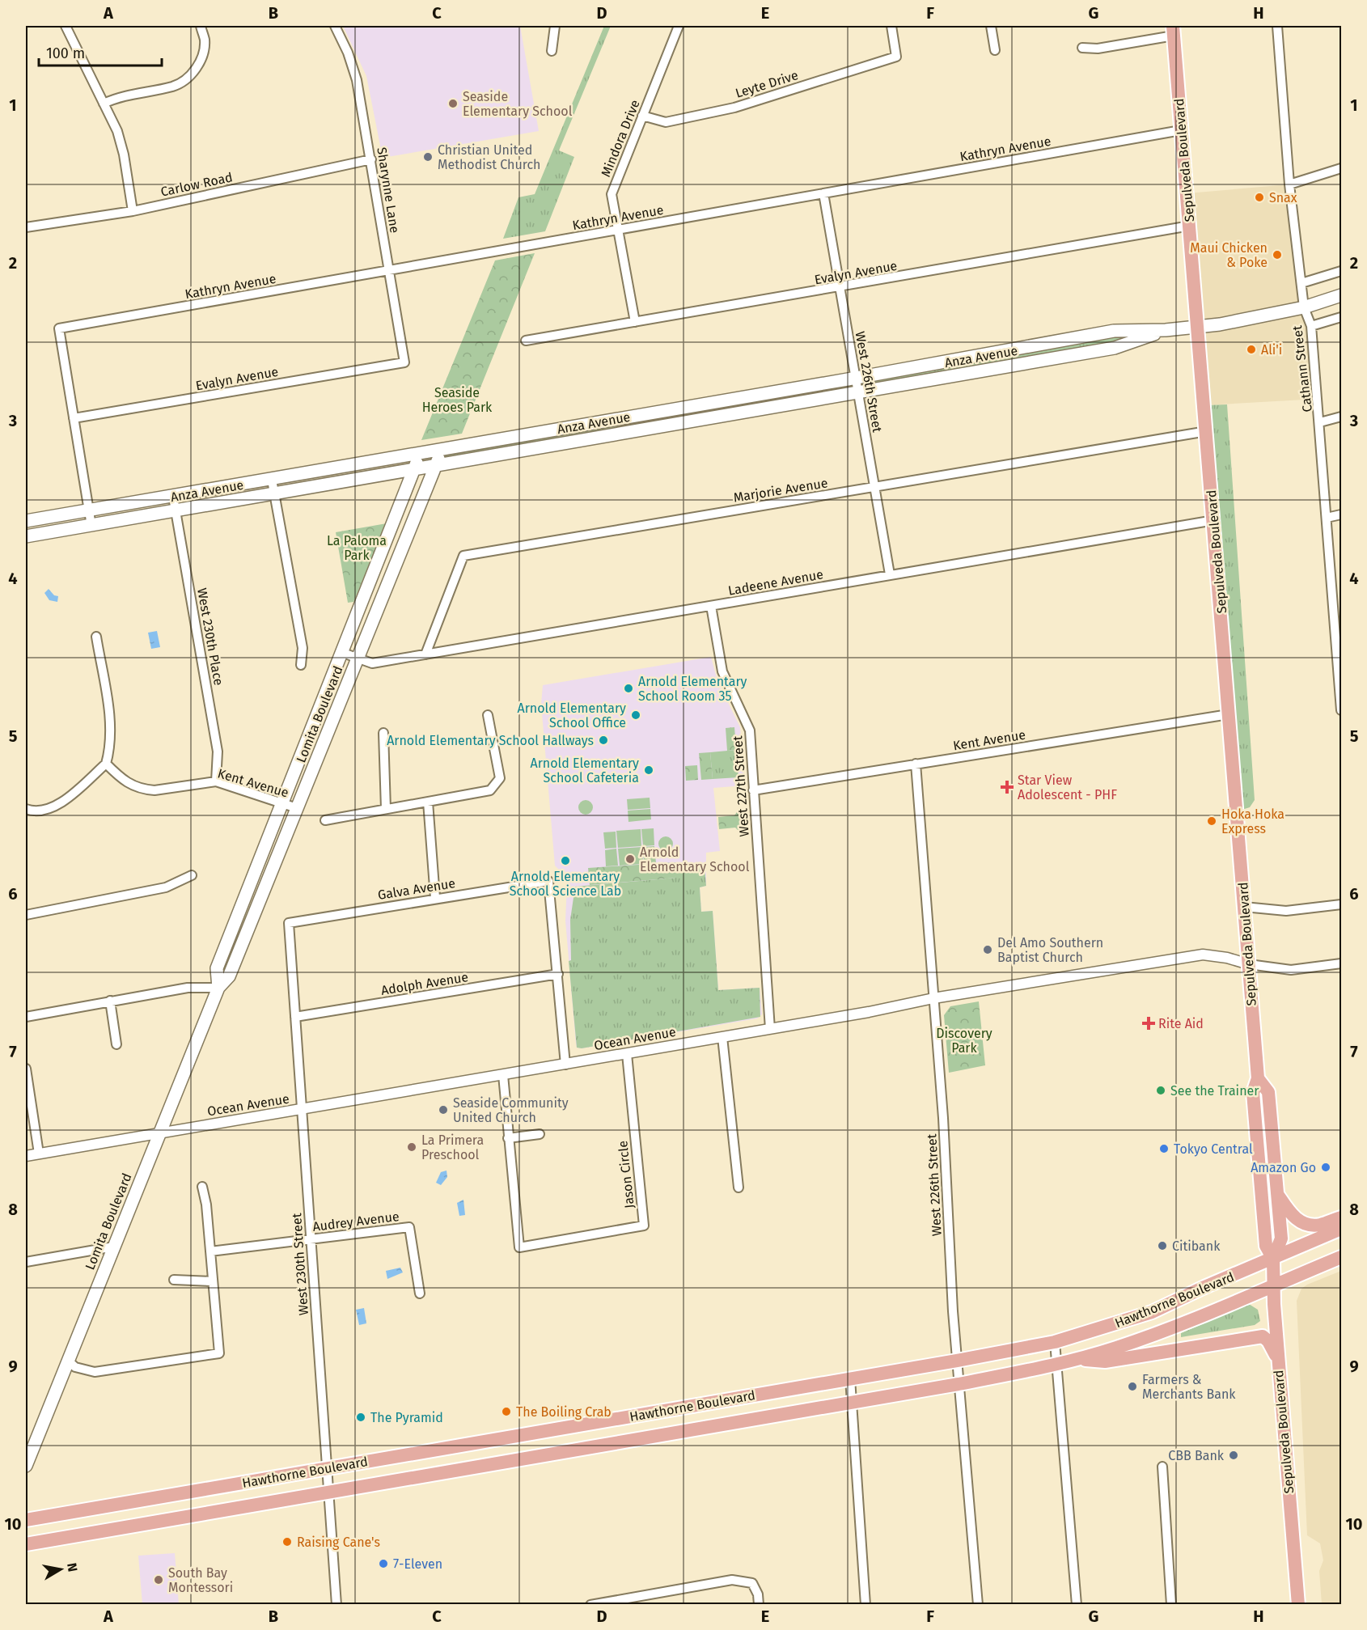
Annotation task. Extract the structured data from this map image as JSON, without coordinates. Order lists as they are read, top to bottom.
{
  "streets": {
    "main road": [
      "Sepulveda Boulevard",
      "Anza Avenue",
      "Lomita Boulevard",
      "Hawthorne Boulevard"
    ],
    "street": [
      "Leyte Drive",
      "Mindora Drive",
      "Kathryn Avenue",
      "Carlow Road",
      "Sharynne Lane",
      "Evalyn Avenue",
      "Cathann Street",
      "West 226th Street",
      "Marjorie Avenue",
      "Ladeene Avenue",
      "West 230th Place",
      "Kent Avenue",
      "West 227th Street",
      "Galva Avenue",
      "Adolph Avenue",
      "Ocean Avenue",
      "Jason Circle",
      "Audrey Avenue",
      "West 230th Street"
    ]
  },
  "crossings": [
    ["Leyte Drive", "Mindora Drive"],
    ["Mindora Drive", "Kathryn Avenue"],
    ["Mindora Drive", "Evalyn Avenue"],
    ["Kathryn Avenue", "Sepulveda Boulevard"],
    ["Kathryn Avenue", "Sharynne Lane"],
    ["Kathryn Avenue", "Evalyn Avenue"],
    ["Kathryn Avenue", "West 226th Street"],
    ["Sepulveda Boulevard", "Evalyn Avenue"],
    ["Sepulveda Boulevard", "Anza Avenue"],
    ["Sepulveda Boulevard", "Marjorie Avenue"],
    ["Sepulveda Boulevard", "Ladeene Avenue"],
    ["Sepulveda Boulevard", "Kent Avenue"],
    ["Sepulveda Boulevard", "Ocean Avenue"],
    ["Sepulveda Boulevard", "Hawthorne Boulevard"],
    ["Carlow Road", "Sharynne Lane"],
    ["Sharynne Lane", "Evalyn Avenue"],
    ["Evalyn Avenue", "West 226th Street"],
    ["Anza Avenue", "Cathann Street"],
    ["Anza Avenue", "West 226th Street"],
    ["Anza Avenue", "West 230th Place"],
    ["Anza Avenue", "Lomita Boulevard"],
    ["West 226th Street", "Marjorie Avenue"],
    ["West 226th Street", "Ladeene Avenue"],
    ["West 226th Street", "Kent Avenue"],
    ["West 226th Street", "Ocean Avenue"],
    ["West 226th Street", "Hawthorne Boulevard"],
    ["Marjorie Avenue", "Ladeene Avenue"],
    ["Ladeene Avenue", "Lomita Boulevard"],
    ["Ladeene Avenue", "West 227th Street"],
    ["West 230th Place", "Kent Avenue"],
    ["Lomita Boulevard", "Kent Avenue"],
    ["Lomita Boulevard", "Ocean Avenue"],
    ["Kent Avenue", "West 227th Street"],
    ["West 227th Street", "Ocean Avenue"],
    ["Galva Avenue", "Adolph Avenue"],
    ["Galva Avenue", "West 230th Street"],
    ["Adolph Avenue", "West 230th Street"],
    ["Ocean Avenue", "Jason Circle"],
    ["Ocean Avenue", "West 230th Street"],
    ["Audrey Avenue", "West 230th Street"],
    ["West 230th Street", "Hawthorne Boulevard"]
  ],
  "parks": ["Seaside Heroes Park", "La Paloma Park", "Discovery Park"],
  "places": {
    "other": [
      "Seaside Elementary School",
      "Christian United Methodist Church",
      "Snax",
      "Maui Chicken & Poke",
      "Ali'i",
      "Arnold Elementary School Room 35",
      "Arnold Elementary School Office",
      "Arnold Elementary School Hallways",
      "Arnold Elementary School Cafeteria",
      "Hoka Hoka Express",
      "Arnold Elementary School",
      "Arnold Elementary School Science Lab",
      "Del Amo Southern Baptist Church",
      "See the Trainer",
      "Seaside Community United Church",
      "La Primera Preschool",
      "Tokyo Central",
      "Amazon Go",
      "Citibank",
      "Farmers & Merchants Bank",
      "The Boiling Crab",
      "The Pyramid",
      "CBB Bank",
      "Raising Cane's",
      "7-Eleven",
      "South Bay Montessori"
    ],
    "health": ["Star View Adolescent - PHF", "Rite Aid"]
  },
  "scale_bar": "100 m",
  "north": "right",
  "grid": {
    "columns": [
      "A",
      "B",
      "C",
      "D",
      "E",
      "F",
      "G",
      "H"
    ],
    "rows": [
      "1",
      "2",
      "3",
      "4",
      "5",
      "6",
      "7",
      "8",
      "9",
      "10"
    ]
  }
}
